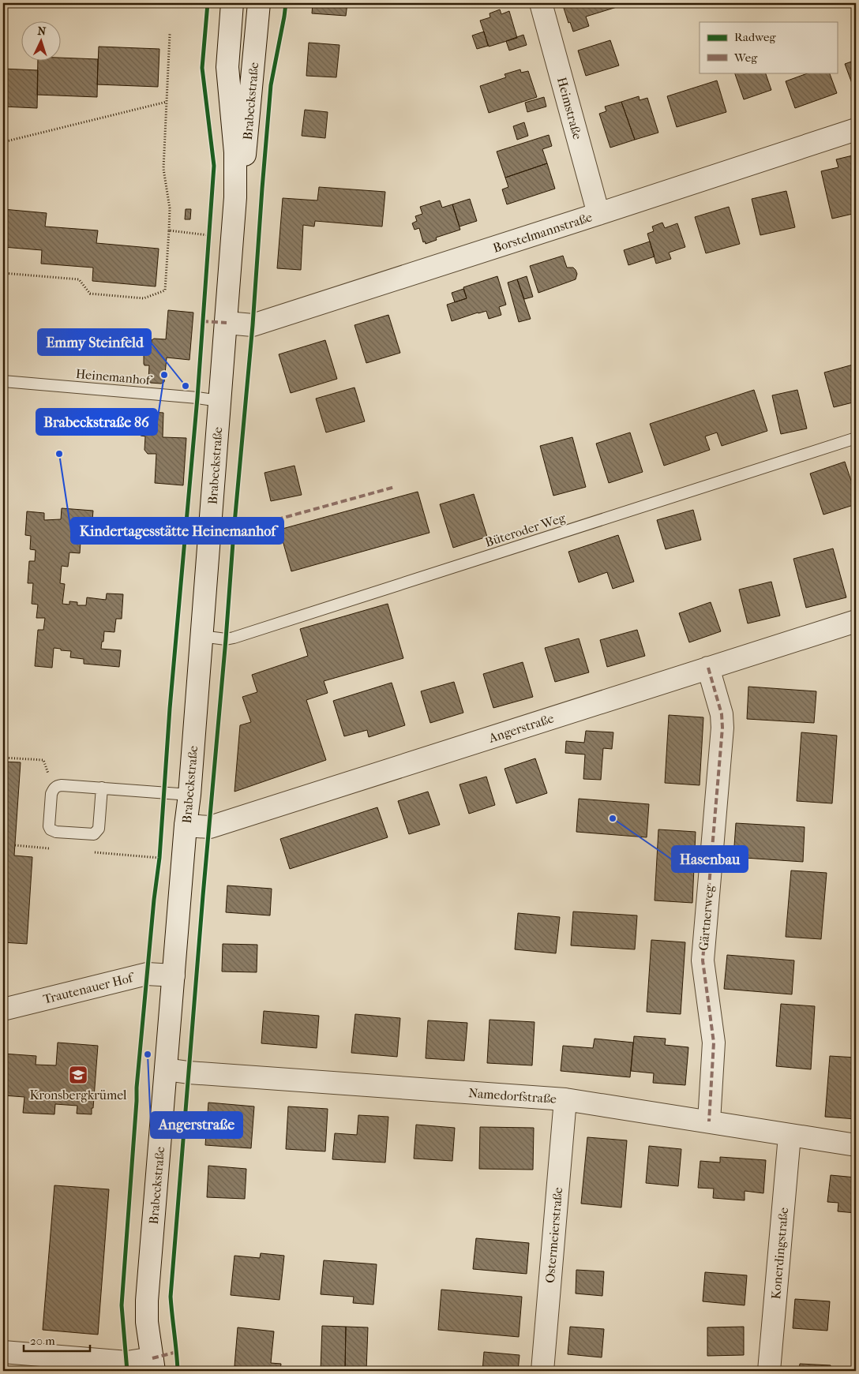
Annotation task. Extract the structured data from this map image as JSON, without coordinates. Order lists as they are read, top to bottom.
{
  "streets": {
    "street": [
      "Brabeckstraße",
      "Heimstraße",
      "Borstelmannstraße",
      "Angerstraße",
      "Gärtnerweg",
      "Trautenauer Hof",
      "Namedorfstraße",
      "Ostermeierstraße",
      "Konerdingstraße"
    ],
    "lane": ["Heinemanhof", "Büteroder Weg"]
  },
  "crossings": [
    ["Brabeckstraße", "Borstelmannstraße"],
    ["Brabeckstraße", "Heinemanhof"],
    ["Brabeckstraße", "Büteroder Weg"],
    ["Brabeckstraße", "Angerstraße"],
    ["Brabeckstraße", "Trautenauer Hof"],
    ["Brabeckstraße", "Namedorfstraße"],
    ["Heimstraße", "Borstelmannstraße"],
    ["Angerstraße", "Gärtnerweg"],
    ["Gärtnerweg", "Namedorfstraße"],
    ["Namedorfstraße", "Ostermeierstraße"],
    ["Namedorfstraße", "Konerdingstraße"]
  ],
  "places": {
    "other": [
      "Brabeckstraße 86",
      "Emmy Steinfeld",
      "Kindertagesstätte Heinemanhof",
      "Hasenbau",
      "Angerstraße"
    ],
    "school or university": ["Kronsbergkrümel"]
  },
  "legend": ["Radweg", "Weg"],
  "scale_bar": "20 m",
  "north": "top"
}
